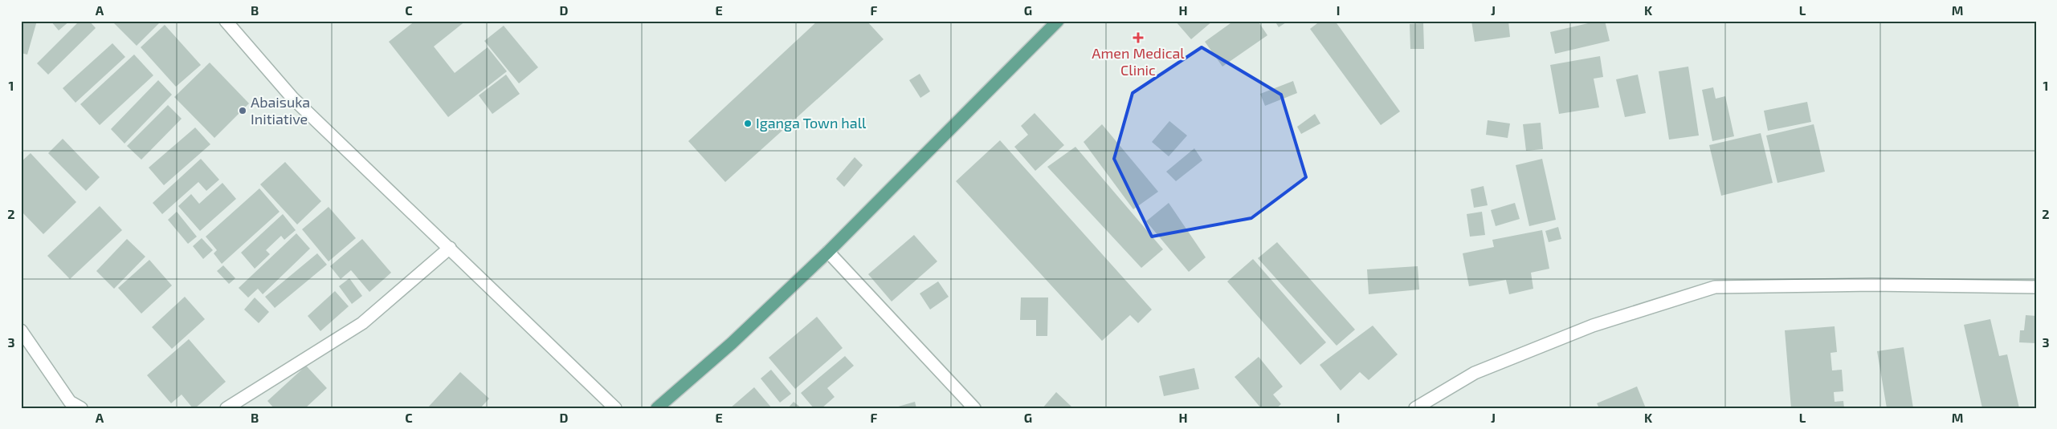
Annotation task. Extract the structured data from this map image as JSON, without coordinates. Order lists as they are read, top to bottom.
{
  "places": {
    "health": ["Amen Medical Clinic"],
    "other": ["Abaisuka Initiative", "Iganga Town hall"]
  },
  "grid": {
    "columns": [
      "A",
      "B",
      "C",
      "D",
      "E",
      "F",
      "G",
      "H",
      "I",
      "J",
      "K",
      "L",
      "M"
    ],
    "rows": ["1", "2", "3"]
  }
}
